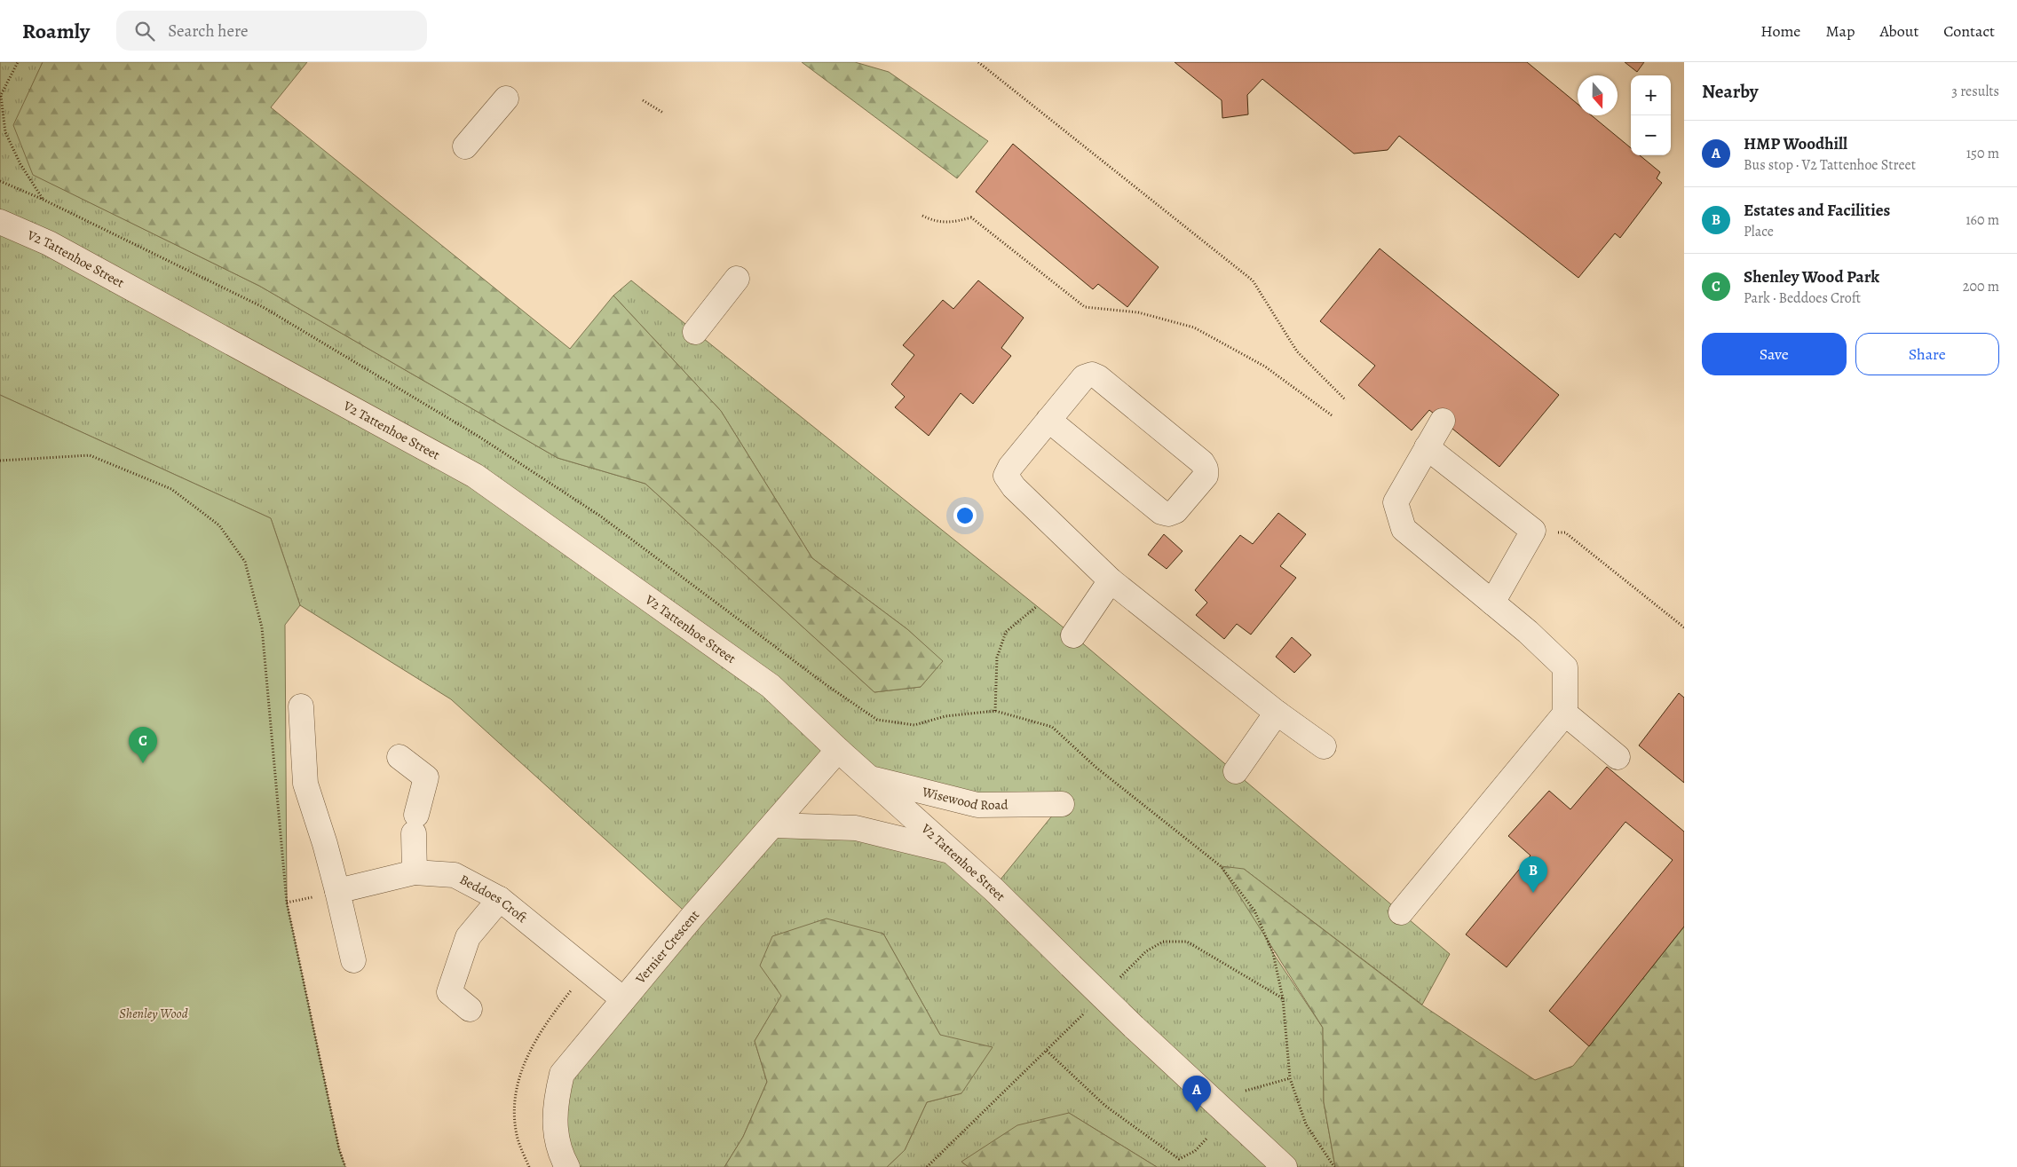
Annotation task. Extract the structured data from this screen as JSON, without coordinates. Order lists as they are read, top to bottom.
{
  "streets": {
    "street": [
      "V2 Tattenhoe Street",
      "Wisewood Road",
      "Beddoes Croft",
      "Vernier Crescent"
    ]
  },
  "crossings": [
    ["V2 Tattenhoe Street", "Wisewood Road"],
    ["V2 Tattenhoe Street", "Vernier Crescent"],
    ["Beddoes Croft", "Vernier Crescent"]
  ],
  "parks": ["Shenley Wood"],
  "north": "bottom",
  "page": {
    "header": "Roamly",
    "search": "Search here",
    "nav": [
      "Home",
      "Map",
      "About",
      "Contact"
    ],
    "heading": ["Nearby", "3 results"],
    "map_buttons": ["+", "−"],
    "list": [
      {
        "mark": "A",
        "name": "HMP Woodhill",
        "note": "Bus stop · V2 Tattenhoe Street",
        "value": "150 m"
      },
      {
        "mark": "B",
        "name": "Estates and Facilities",
        "note": "Place",
        "value": "160 m"
      },
      {
        "mark": "C",
        "name": "Shenley Wood Park",
        "note": "Park · Beddoes Croft",
        "value": "200 m"
      }
    ],
    "buttons": ["Save", "Share"],
    "pins": ["C", "B", "A"]
  }
}
